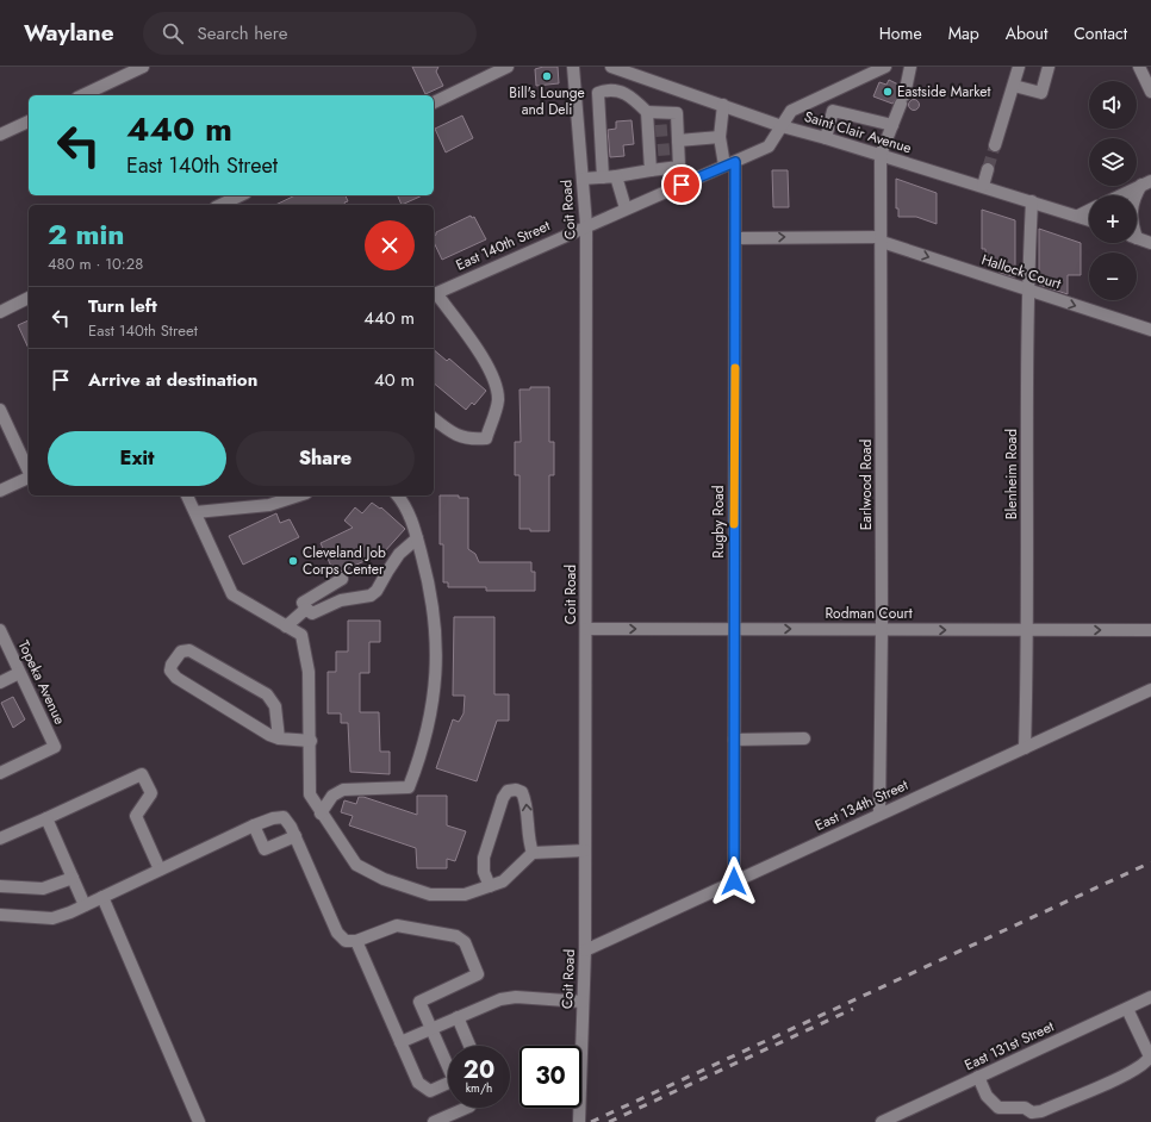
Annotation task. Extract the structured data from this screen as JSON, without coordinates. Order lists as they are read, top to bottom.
{
  "streets": {
    "street": [
      "Saint Clair Avenue",
      "Coit Road",
      "East 140th Street",
      "Hallock Court",
      "Blenheim Road",
      "Earlwood Road",
      "Rugby Road",
      "Rodman Court",
      "Topeka Avenue",
      "East 134th Street",
      "East 131st Street"
    ]
  },
  "crossings": [
    ["Saint Clair Avenue", "East 140th Street"],
    ["Saint Clair Avenue", "Blenheim Road"],
    ["Saint Clair Avenue", "Earlwood Road"],
    ["Saint Clair Avenue", "Rugby Road"],
    ["Coit Road", "East 140th Street"],
    ["Coit Road", "Rodman Court"],
    ["Coit Road", "East 134th Street"],
    ["East 140th Street", "Rugby Road"],
    ["Hallock Court", "Blenheim Road"],
    ["Hallock Court", "Earlwood Road"],
    ["Hallock Court", "Rugby Road"],
    ["Blenheim Road", "Rodman Court"],
    ["Blenheim Road", "East 134th Street"],
    ["Earlwood Road", "Rodman Court"],
    ["Earlwood Road", "East 134th Street"],
    ["Rugby Road", "Rodman Court"],
    ["Rugby Road", "East 134th Street"]
  ],
  "one_way": ["Hallock Court", "Rodman Court"],
  "places": ["Bill's Lounge and Deli", "Eastside Market", "Cleveland Job Corps Center"],
  "page": {
    "header": "Waylane",
    "search": "Search here",
    "nav": [
      "Home",
      "Map",
      "About",
      "Contact"
    ],
    "map_buttons": ["+", "−"],
    "turn": ["440 m", "East 140th Street"],
    "heading": ["2 min", "480 m · 10:28"],
    "list": [
      {
        "name": "Turn left",
        "note": "East 140th Street",
        "value": "440 m"
      },
      {
        "name": "Arrive at destination",
        "value": "40 m"
      }
    ],
    "buttons": ["Exit", "Share"],
    "speed": "20 km/h",
    "limit": "30"
  }
}
